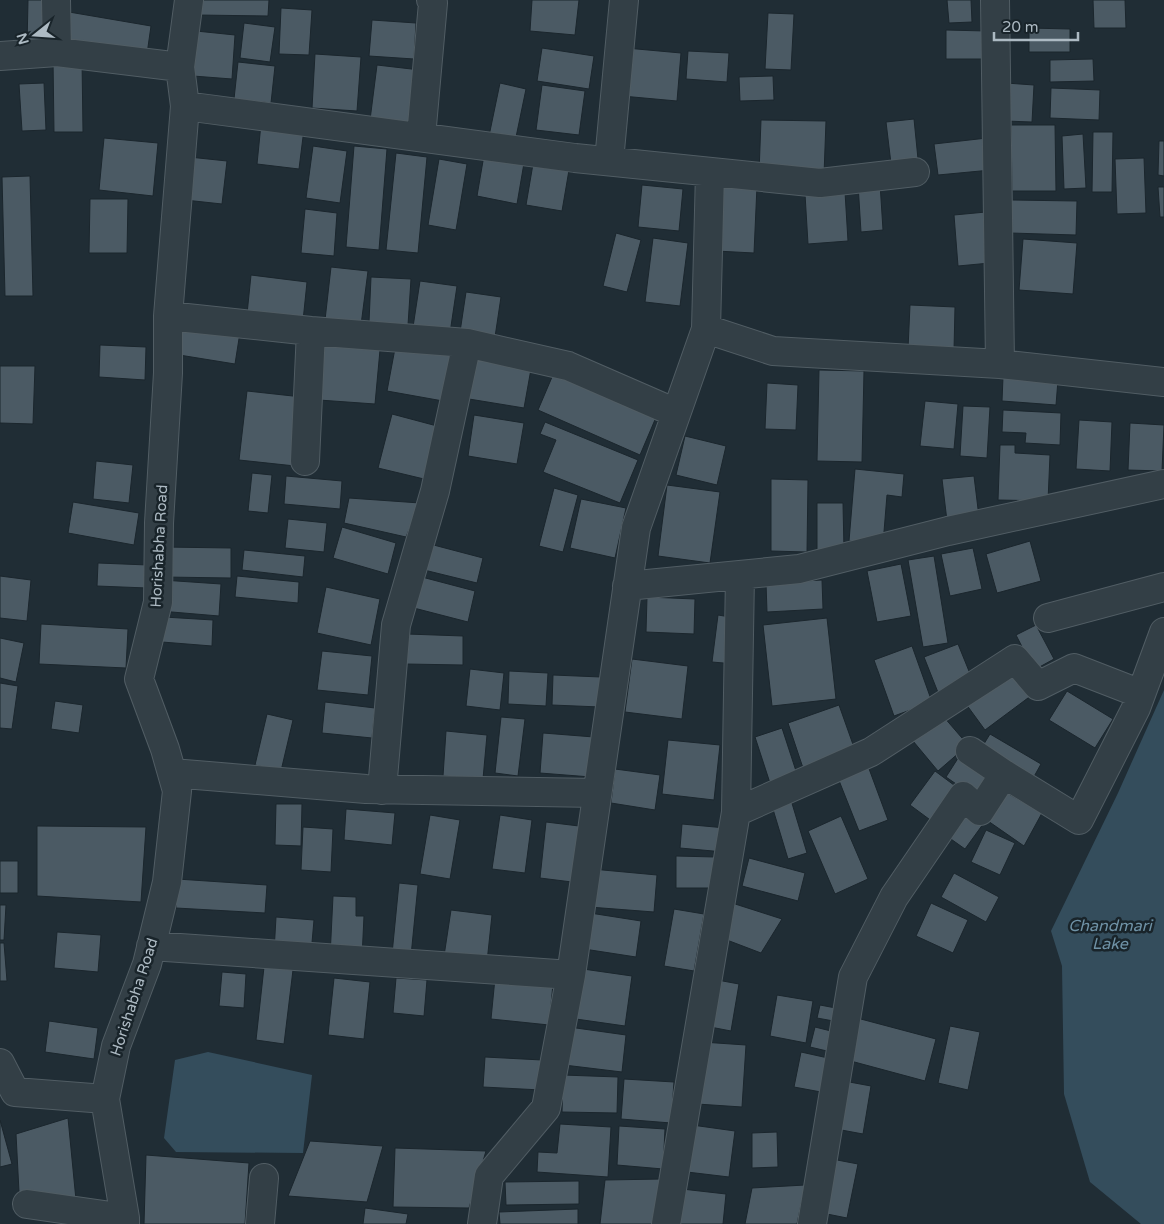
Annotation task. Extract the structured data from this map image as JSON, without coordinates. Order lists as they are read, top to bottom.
{
  "streets": {
    "street": ["Horishabha Road"]
  },
  "water": ["Chandmari Lake"],
  "scale_bar": "20 m",
  "north": "left"
}
